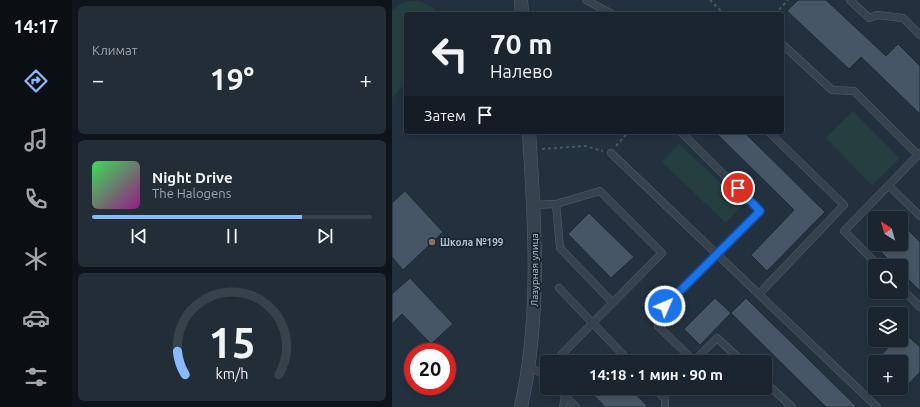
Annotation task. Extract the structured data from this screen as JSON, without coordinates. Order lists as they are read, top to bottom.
{
  "streets": {
    "street": ["Лазурная улица"]
  },
  "places": ["Школа №199"],
  "north": "top left",
  "page": {
    "tabs": "14:17",
    "tile": "Климат",
    "turn": ["70 m", "Налево"],
    "heat": ["−", "19°", "+"],
    "then": "Затем",
    "song": ["Night Drive", "The Halogens"],
    "map_buttons": "+",
    "limit": "20",
    "trip": "14:18 · 1 мин · 90 m",
    "gauge": ["15", "km/h"]
  }
}
